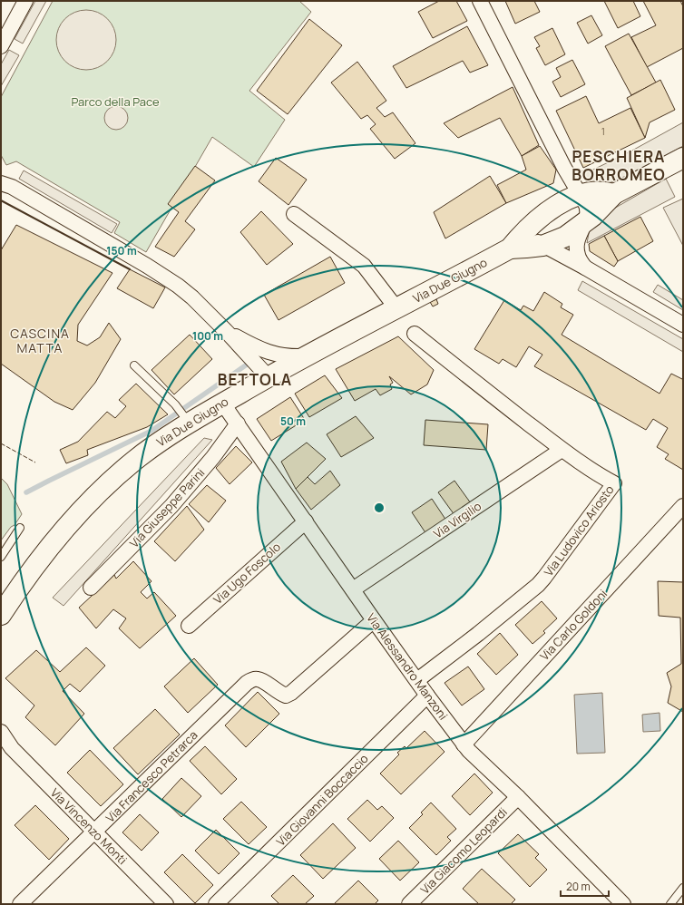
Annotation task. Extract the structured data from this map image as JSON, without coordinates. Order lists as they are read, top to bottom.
{
  "streets": {
    "main road": ["Via Due Giugno"],
    "street": [
      "Via Giuseppe Parini",
      "Via Virgilio",
      "Via Ludovico Ariosto",
      "Via Ugo Foscolo",
      "Via Carlo Goldoni",
      "Via Alessandro Manzoni",
      "Via Francesco Petrarca",
      "Via Giovanni Boccaccio",
      "Via Vincenzo Monti",
      "Via Giacomo Leopardi"
    ]
  },
  "crossings": [
    ["Via Due Giugno", "Via Alessandro Manzoni"],
    ["Via Giuseppe Parini", "Via Alessandro Manzoni"],
    ["Via Virgilio", "Via Ludovico Ariosto"],
    ["Via Virgilio", "Via Alessandro Manzoni"],
    ["Via Ludovico Ariosto", "Via Alessandro Manzoni"],
    ["Via Ugo Foscolo", "Via Alessandro Manzoni"],
    ["Via Carlo Goldoni", "Via Alessandro Manzoni"],
    ["Via Alessandro Manzoni", "Via Francesco Petrarca"],
    ["Via Alessandro Manzoni", "Via Giovanni Boccaccio"],
    ["Via Alessandro Manzoni", "Via Giacomo Leopardi"],
    ["Via Francesco Petrarca", "Via Vincenzo Monti"]
  ],
  "districts": ["PESCHIERA BORROMEO", "CASCINA MATTA", "BETTOLA"],
  "parks": ["Parco della Pace"],
  "house_numbers": ["1"],
  "scale_bar": "20 m",
  "rings": ["150 m", "100 m", "50 m"]
}
